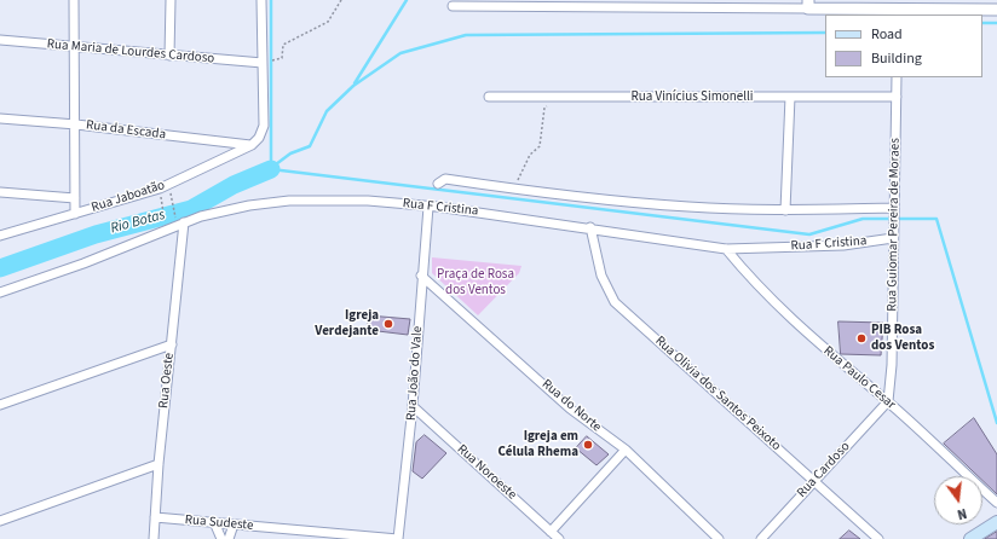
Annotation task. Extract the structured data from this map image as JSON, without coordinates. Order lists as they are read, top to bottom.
{
  "streets": {
    "street": [
      "Rua Maria de Lourdes Cardoso",
      "Rua Vinícius Simonelli",
      "Rua da Escada",
      "Rua Jaboatão",
      "Rua F Cristina",
      "Rua Guiomar Pereira de Moraes",
      "Rua João do Vale",
      "Rua Paulo Cesar",
      "Rua Oeste",
      "Rua Olivia dos Santos Peixoto",
      "Rua do Norte",
      "Rua Cardoso",
      "Rua Noroeste",
      "Rua Sudeste"
    ]
  },
  "crossings": [
    ["Rua Vinícius Simonelli", "Rua Guiomar Pereira de Moraes"],
    ["Rua da Escada", "Rua Jaboatão"],
    ["Rua F Cristina", "Rua Guiomar Pereira de Moraes"],
    ["Rua F Cristina", "Rua João do Vale"],
    ["Rua F Cristina", "Rua Paulo Cesar"],
    ["Rua F Cristina", "Rua Oeste"],
    ["Rua F Cristina", "Rua Olivia dos Santos Peixoto"],
    ["Rua Guiomar Pereira de Moraes", "Rua Paulo Cesar"],
    ["Rua Guiomar Pereira de Moraes", "Rua Cardoso"],
    ["Rua João do Vale", "Rua do Norte"],
    ["Rua João do Vale", "Rua Noroeste"],
    ["Rua João do Vale", "Rua Sudeste"],
    ["Rua Paulo Cesar", "Rua Cardoso"],
    ["Rua Oeste", "Rua Sudeste"],
    ["Rua Olivia dos Santos Peixoto", "Rua Cardoso"]
  ],
  "water": ["Rio Botas"],
  "parks": ["Praça de Rosa dos Ventos"],
  "places": ["Igreja Verdejante", "PIB Rosa dos Ventos", "Igreja em Célula Rhema"],
  "legend": ["Road", "Building"],
  "north": "bottom"
}
